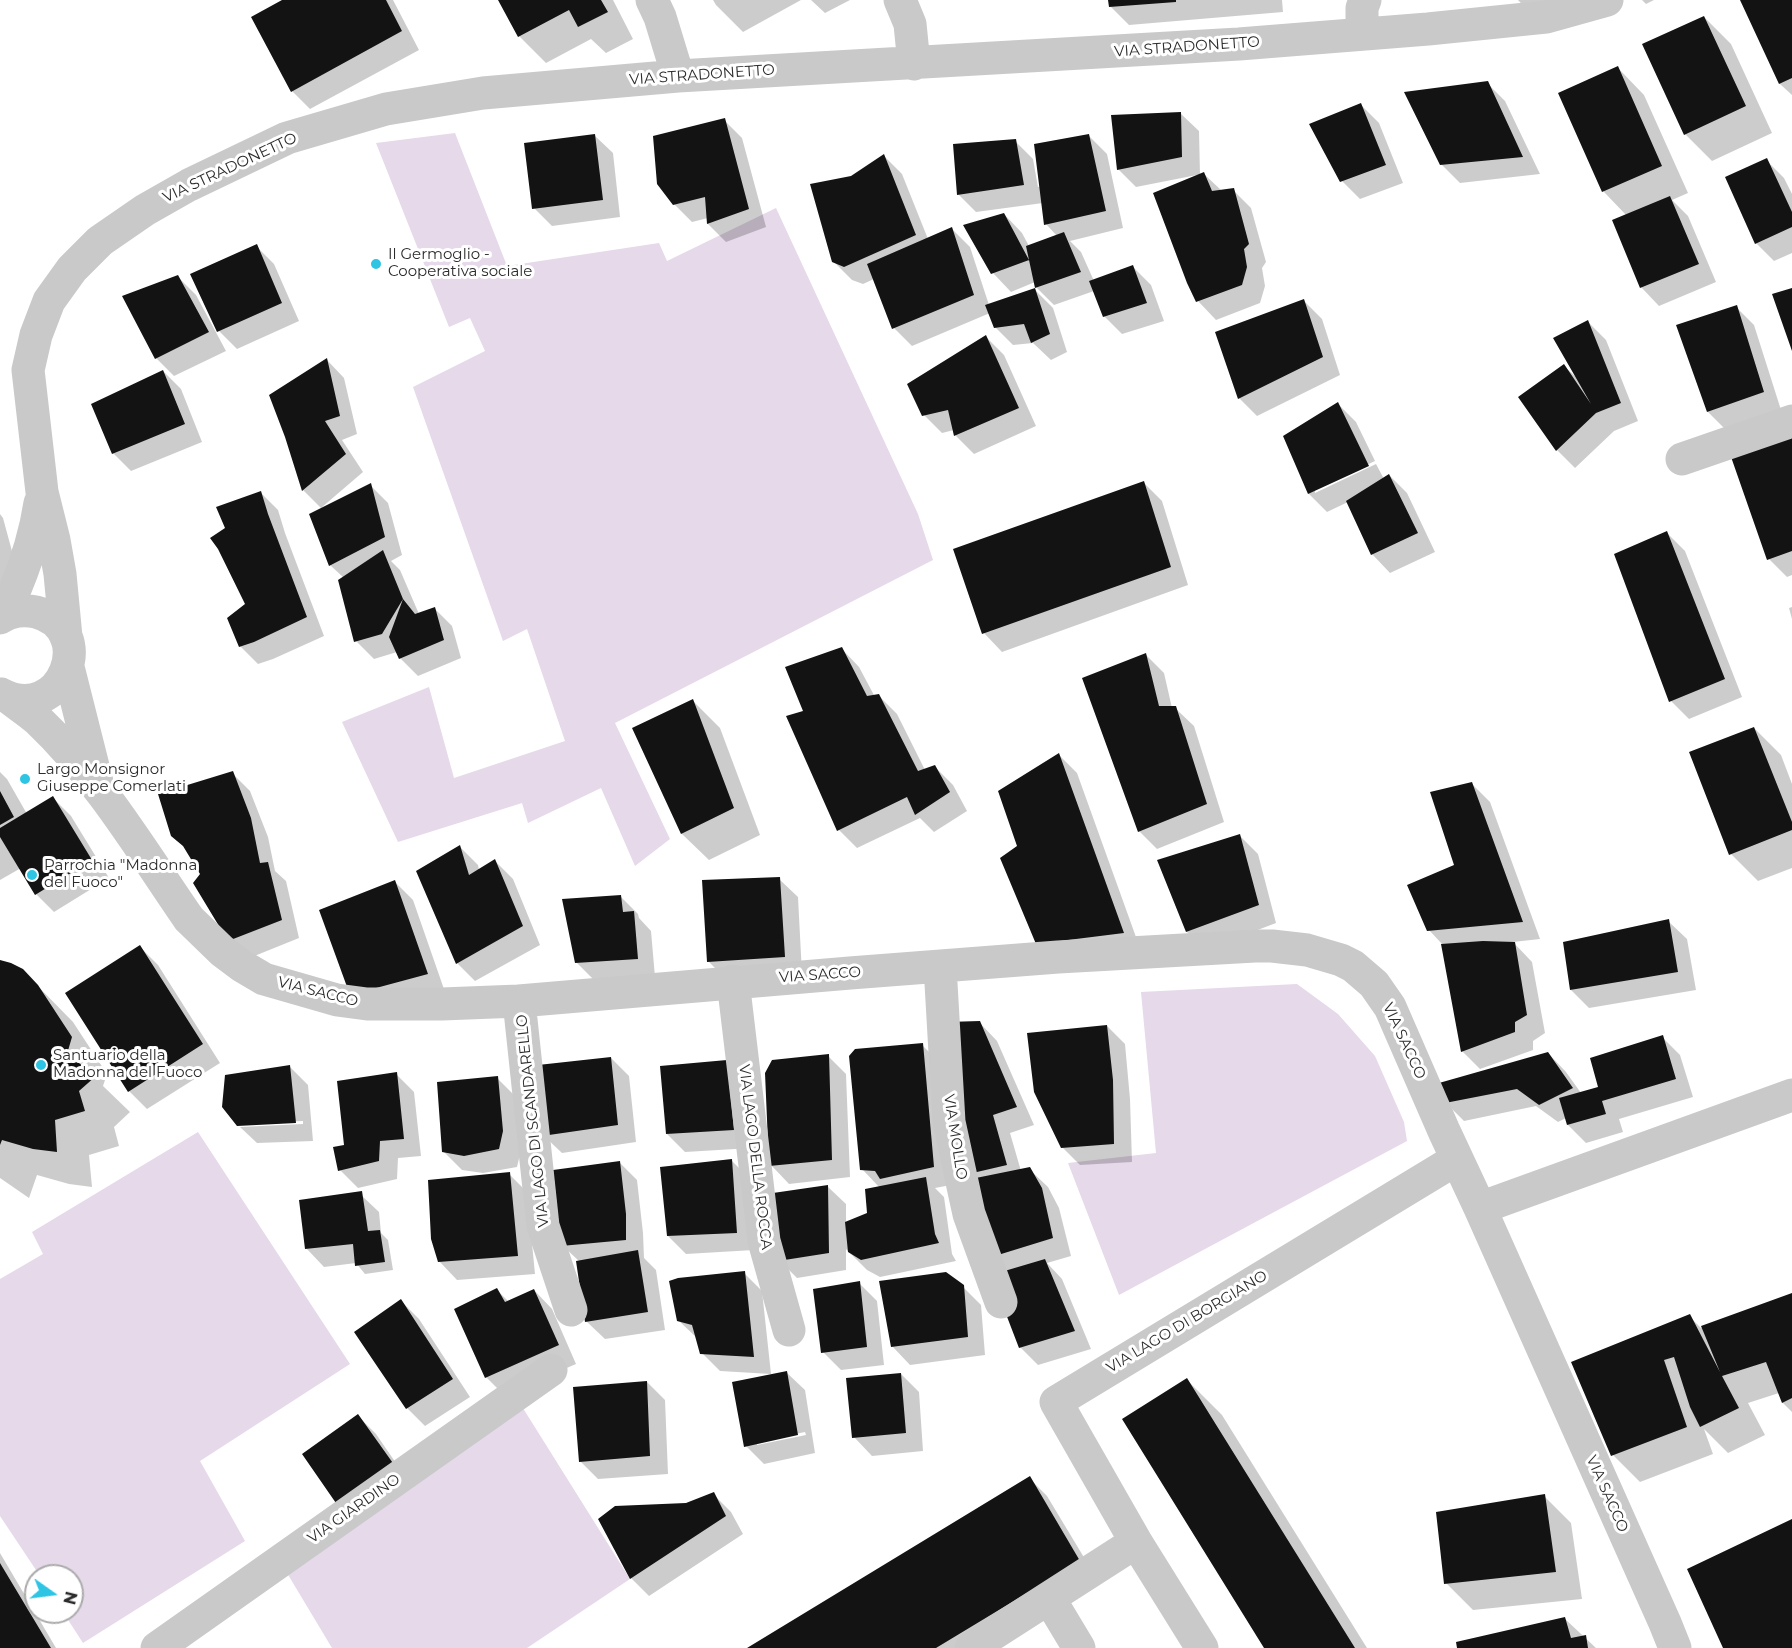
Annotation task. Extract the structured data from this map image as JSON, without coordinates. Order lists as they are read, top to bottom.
{
  "streets": {
    "street": [
      "VIA STRADONETTO",
      "VIA SACCO",
      "VIA LAGO DI SCANDARELLO",
      "VIA MOLLO",
      "VIA LAGO DELLA ROCCA",
      "VIA LAGO DI BORGIANO",
      "VIA GIARDINO"
    ]
  },
  "crossings": [
    ["VIA STRADONETTO", "VIA SACCO"],
    ["VIA SACCO", "VIA LAGO DI SCANDARELLO"],
    ["VIA SACCO", "VIA MOLLO"],
    ["VIA SACCO", "VIA LAGO DELLA ROCCA"],
    ["VIA SACCO", "VIA LAGO DI BORGIANO"]
  ],
  "places": [
    "Il Germoglio - Cooperativa sociale",
    "Largo Monsignor Giuseppe Comerlati",
    "Parrochia \"Madonna del Fuoco\"",
    "Santuario della Madonna del Fuoco"
  ],
  "north": "right"
}
